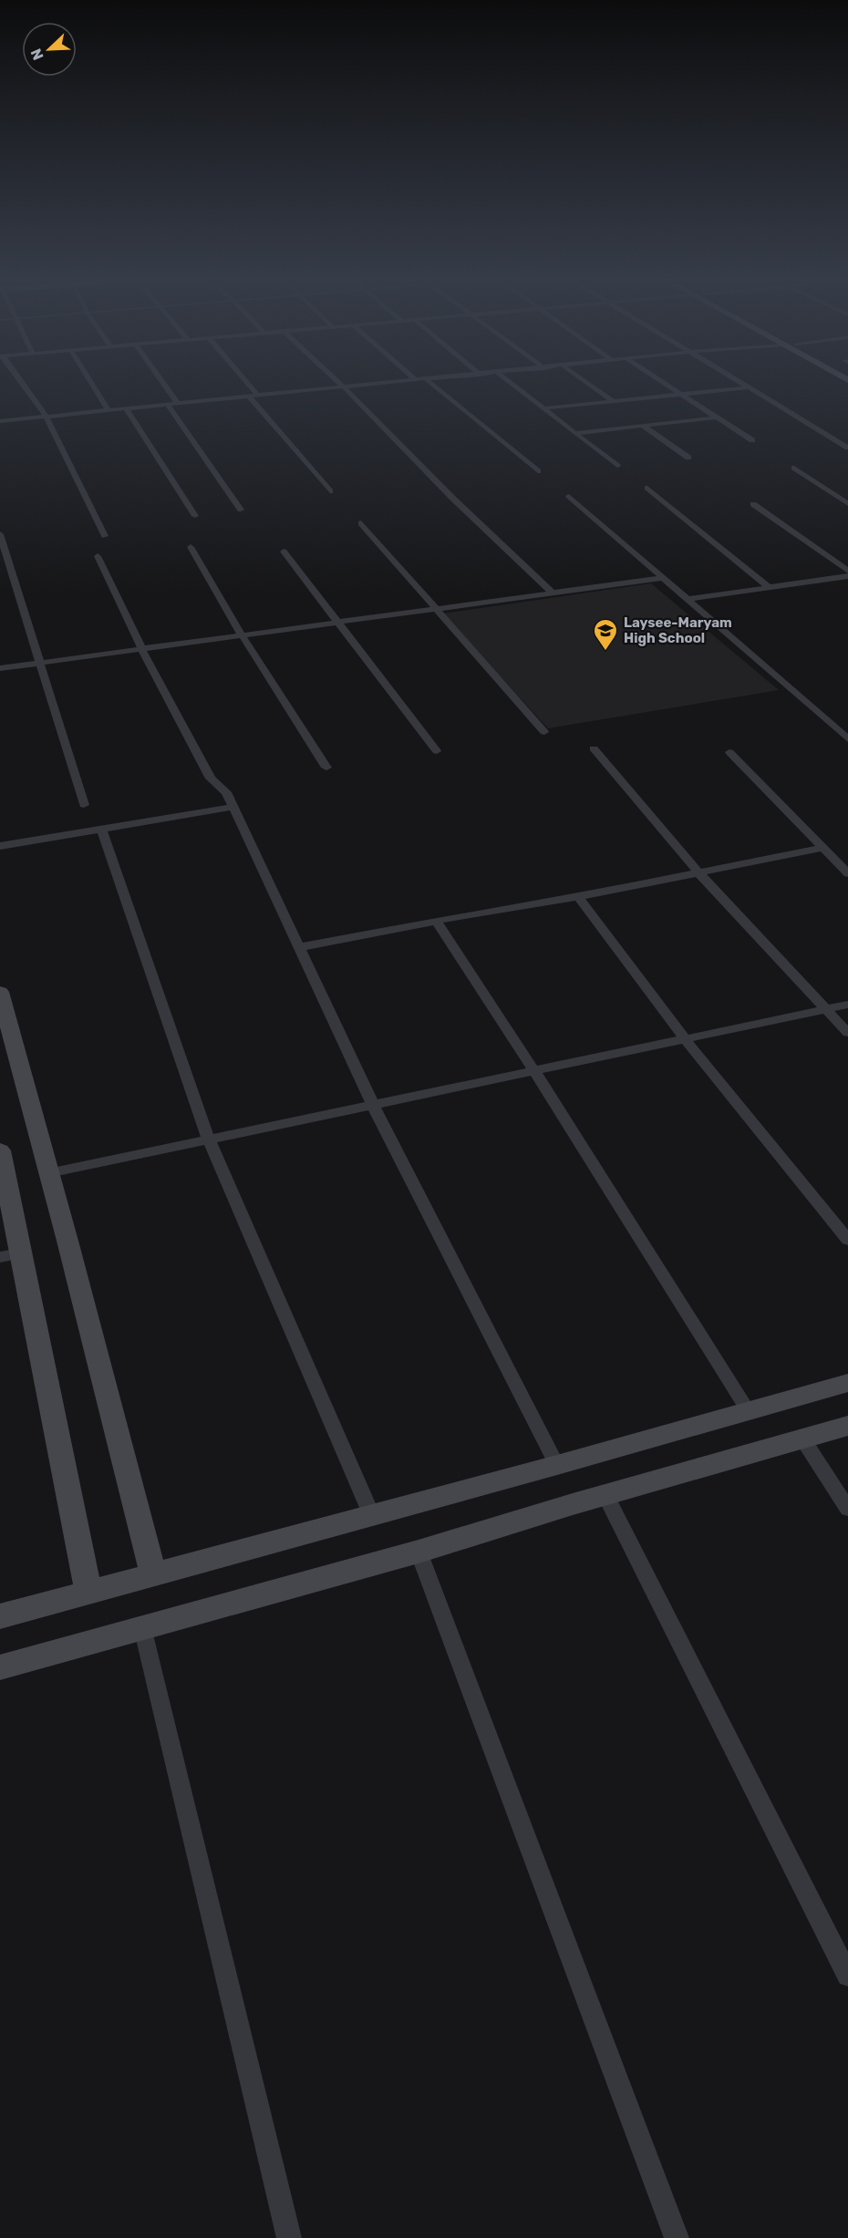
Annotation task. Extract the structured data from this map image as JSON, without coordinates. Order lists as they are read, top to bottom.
{
  "places": {
    "school or university": ["Laysee-Maryam High School"]
  },
  "north": "bottom left"
}
